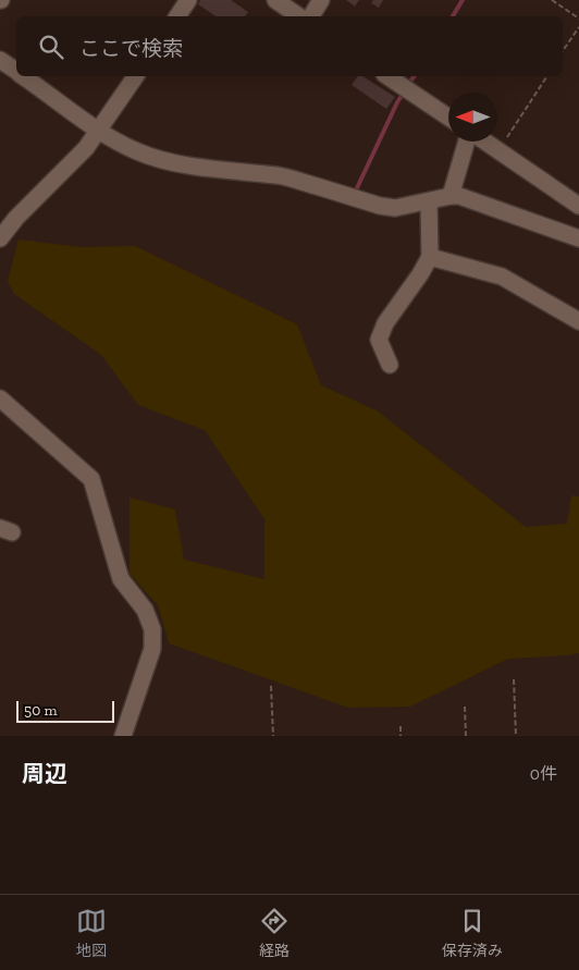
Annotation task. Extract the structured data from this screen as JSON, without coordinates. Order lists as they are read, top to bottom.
{
  "scale_bar": "50 m",
  "north": "left",
  "page": {
    "search": "ここで検索",
    "scale": "50 m",
    "heading": ["周辺", "0件"],
    "nav": ["地図", "経路", "保存済み"]
  }
}
